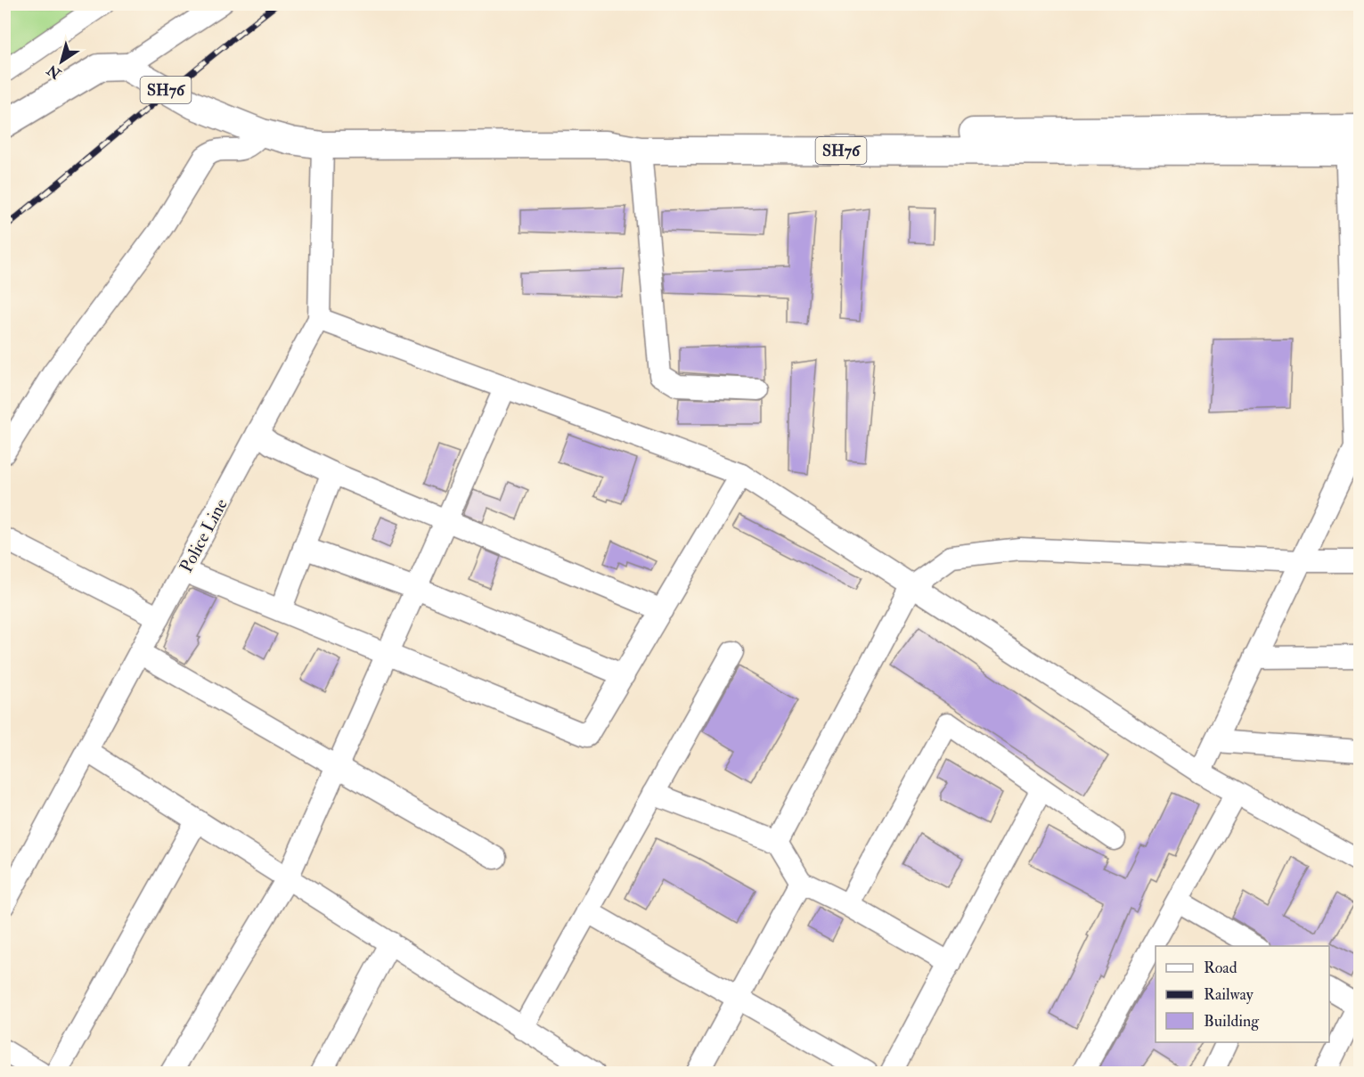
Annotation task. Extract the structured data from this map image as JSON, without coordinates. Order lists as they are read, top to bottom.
{
  "streets": {
    "main road": ["SH76"],
    "street": ["Police Line"]
  },
  "crossings": [
    ["SH76", "Police Line"]
  ],
  "legend": ["Road", "Railway", "Building"],
  "north": "bottom left"
}
